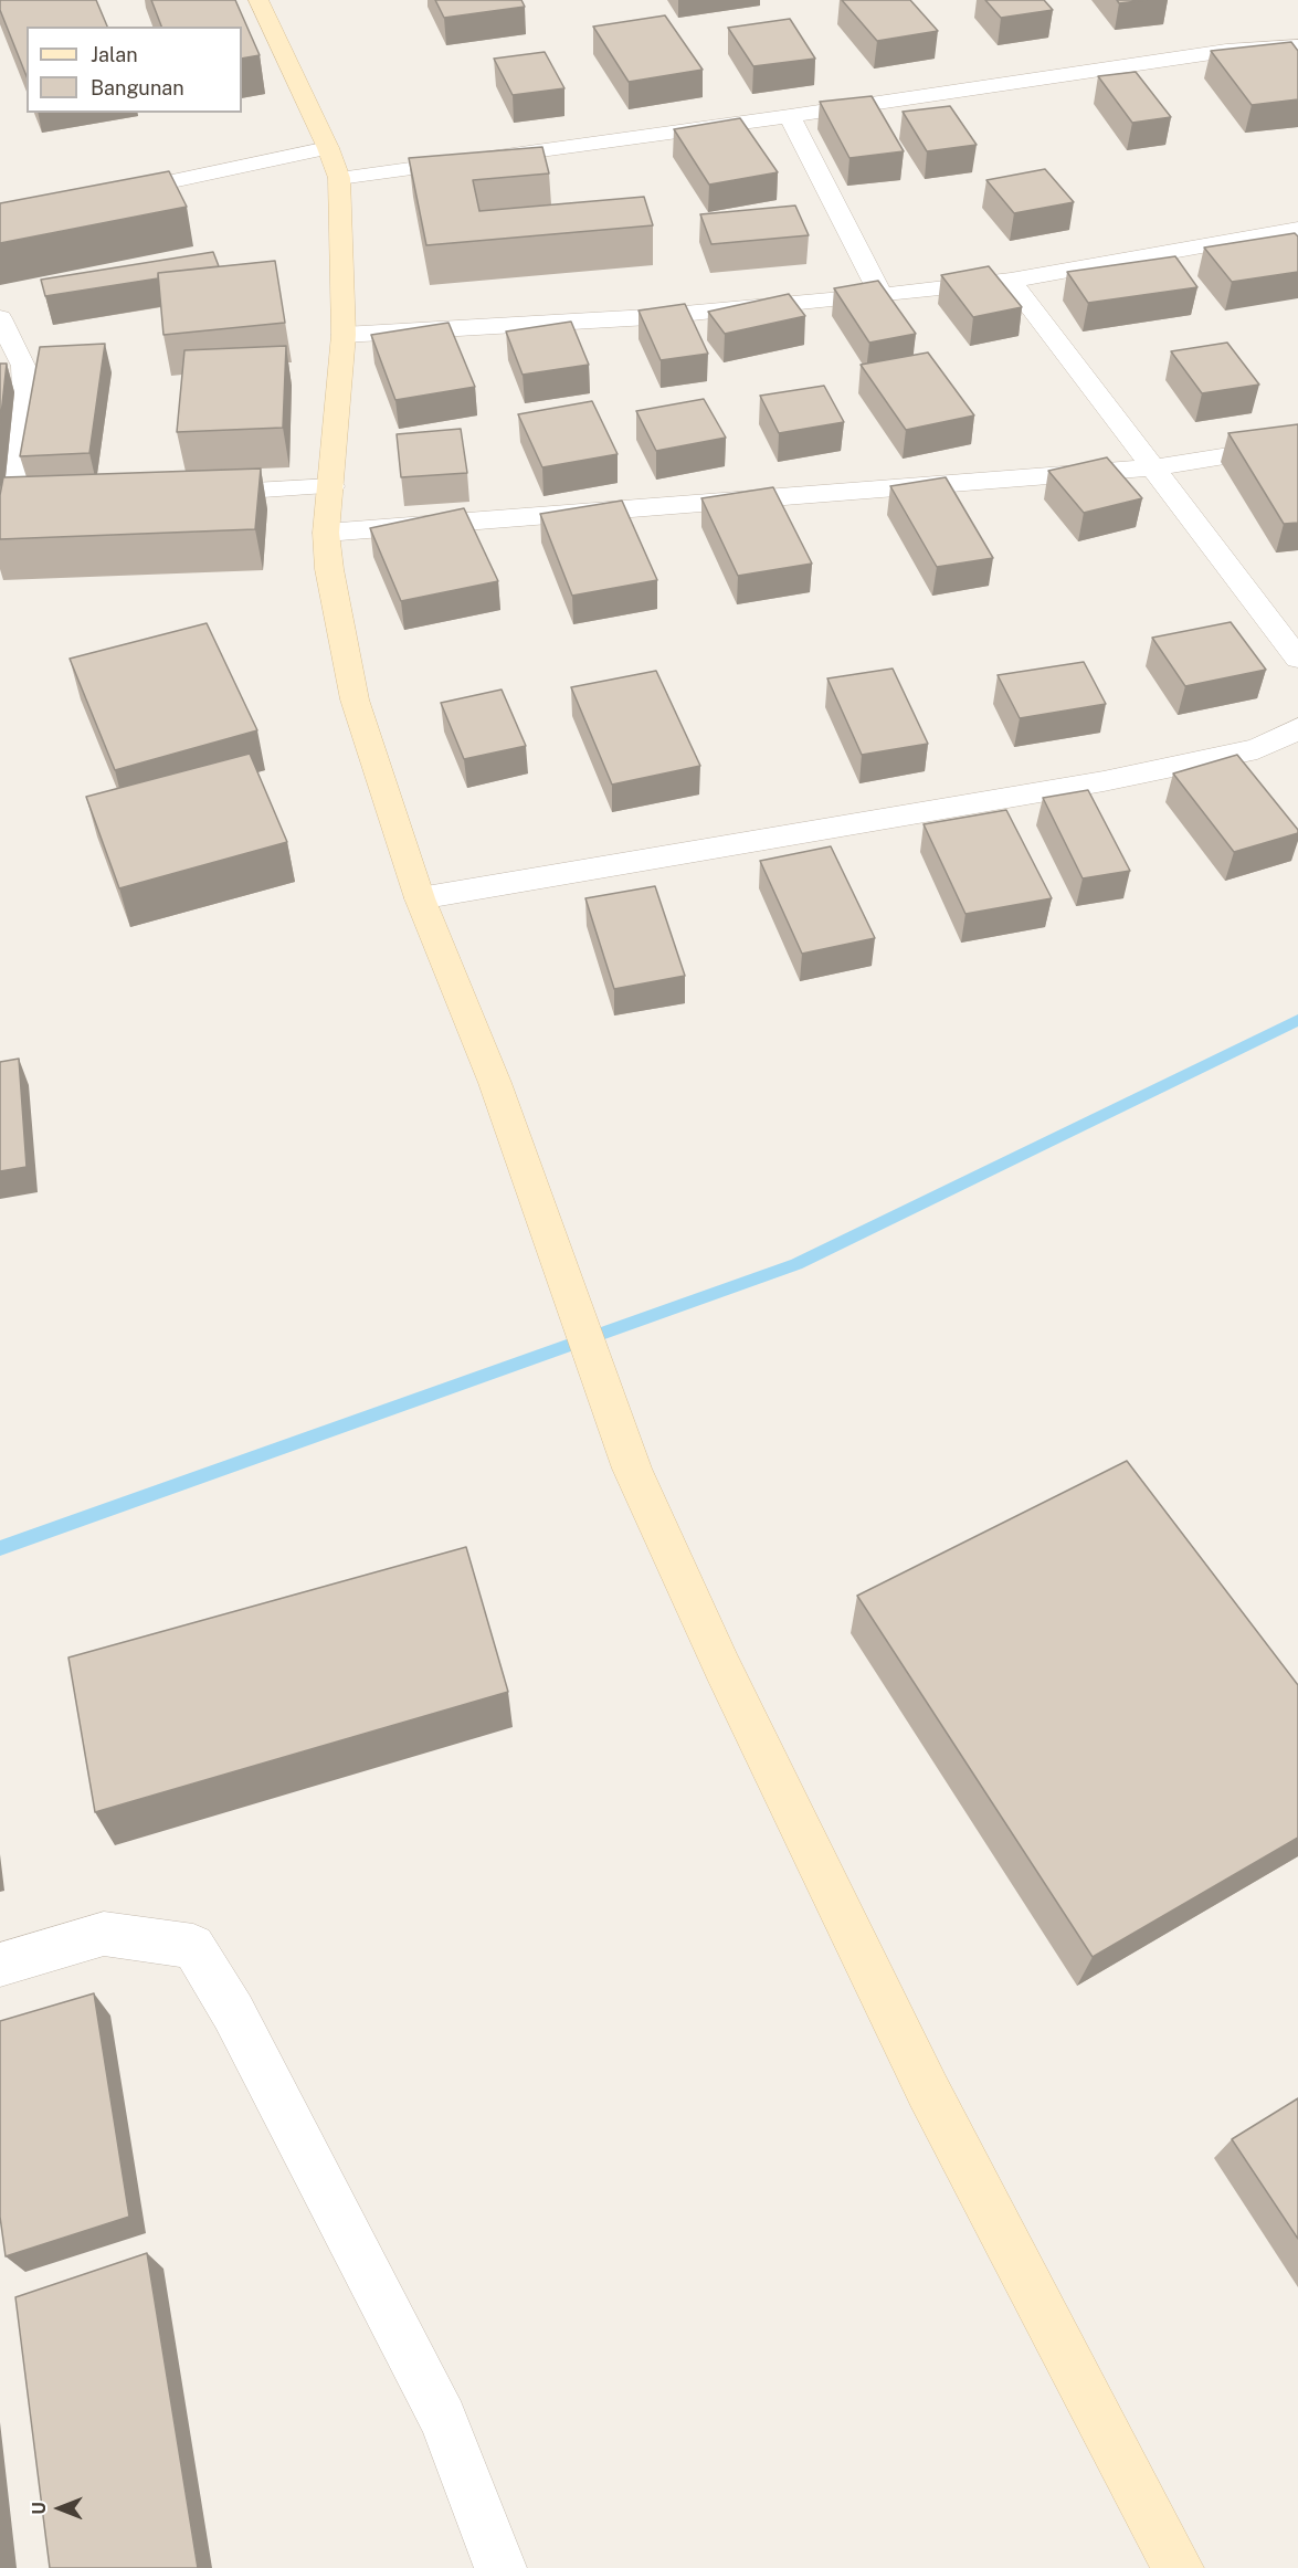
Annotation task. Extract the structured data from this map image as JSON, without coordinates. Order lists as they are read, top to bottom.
{
  "legend": ["Jalan", "Bangunan"],
  "north": "left"
}
